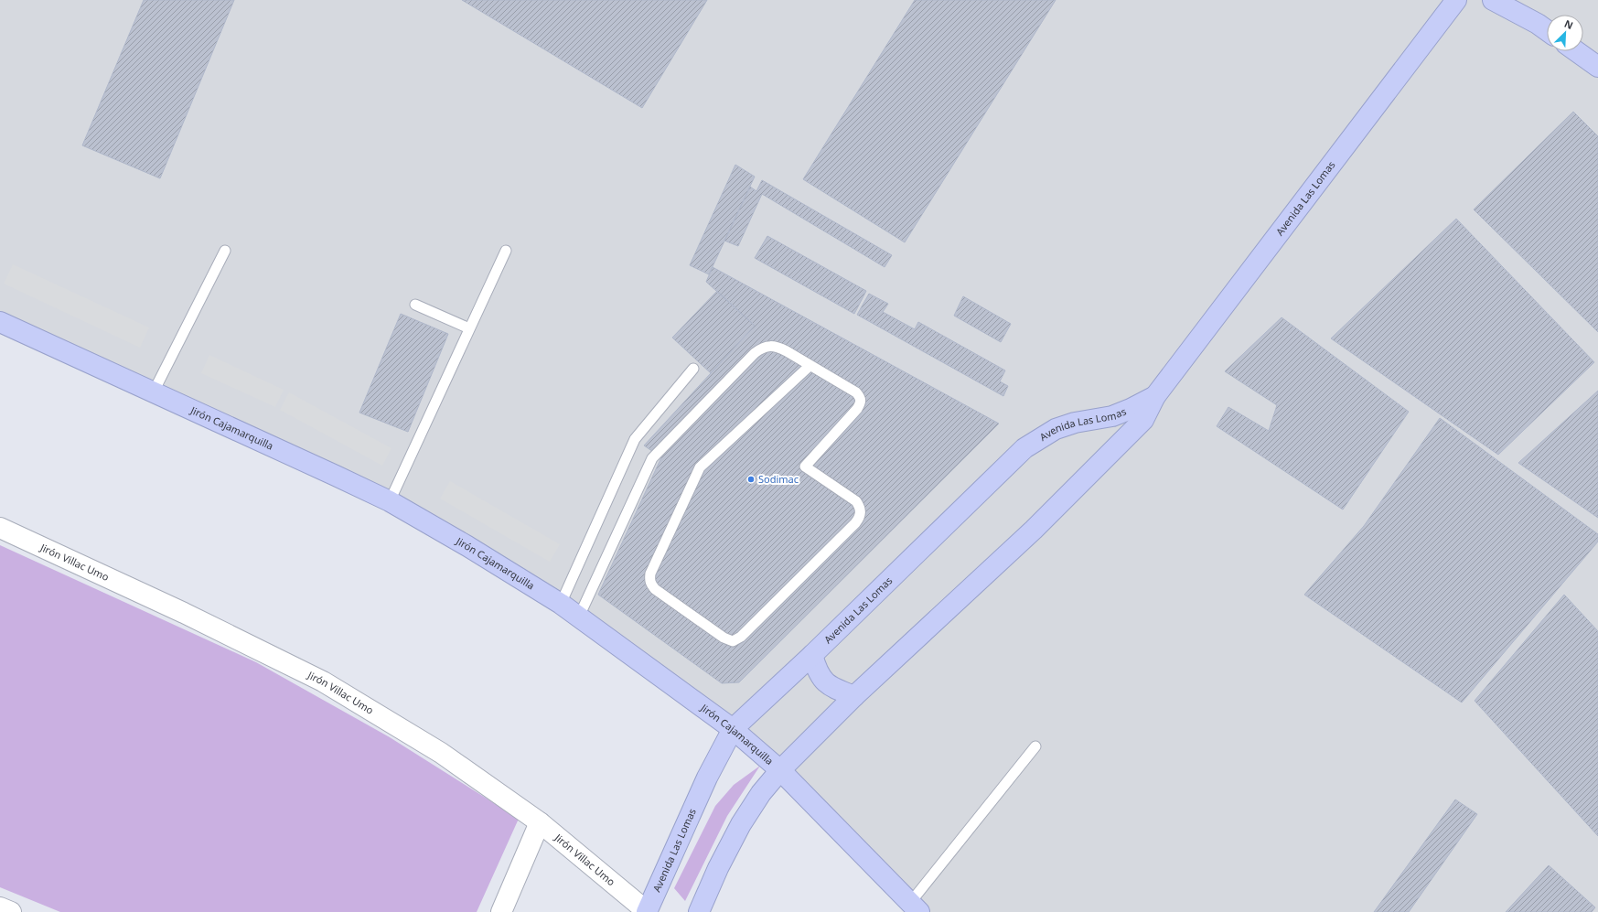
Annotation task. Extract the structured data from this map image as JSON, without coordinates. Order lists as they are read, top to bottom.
{
  "streets": {
    "main road": ["Avenida Las Lomas", "Jirón Cajamarquilla"],
    "street": ["Jirón Villac Umo"]
  },
  "crossings": [
    ["Avenida Las Lomas", "Jirón Cajamarquilla"],
    ["Avenida Las Lomas", "Jirón Villac Umo"]
  ],
  "places": ["Sodimac"],
  "north": "top right"
}
